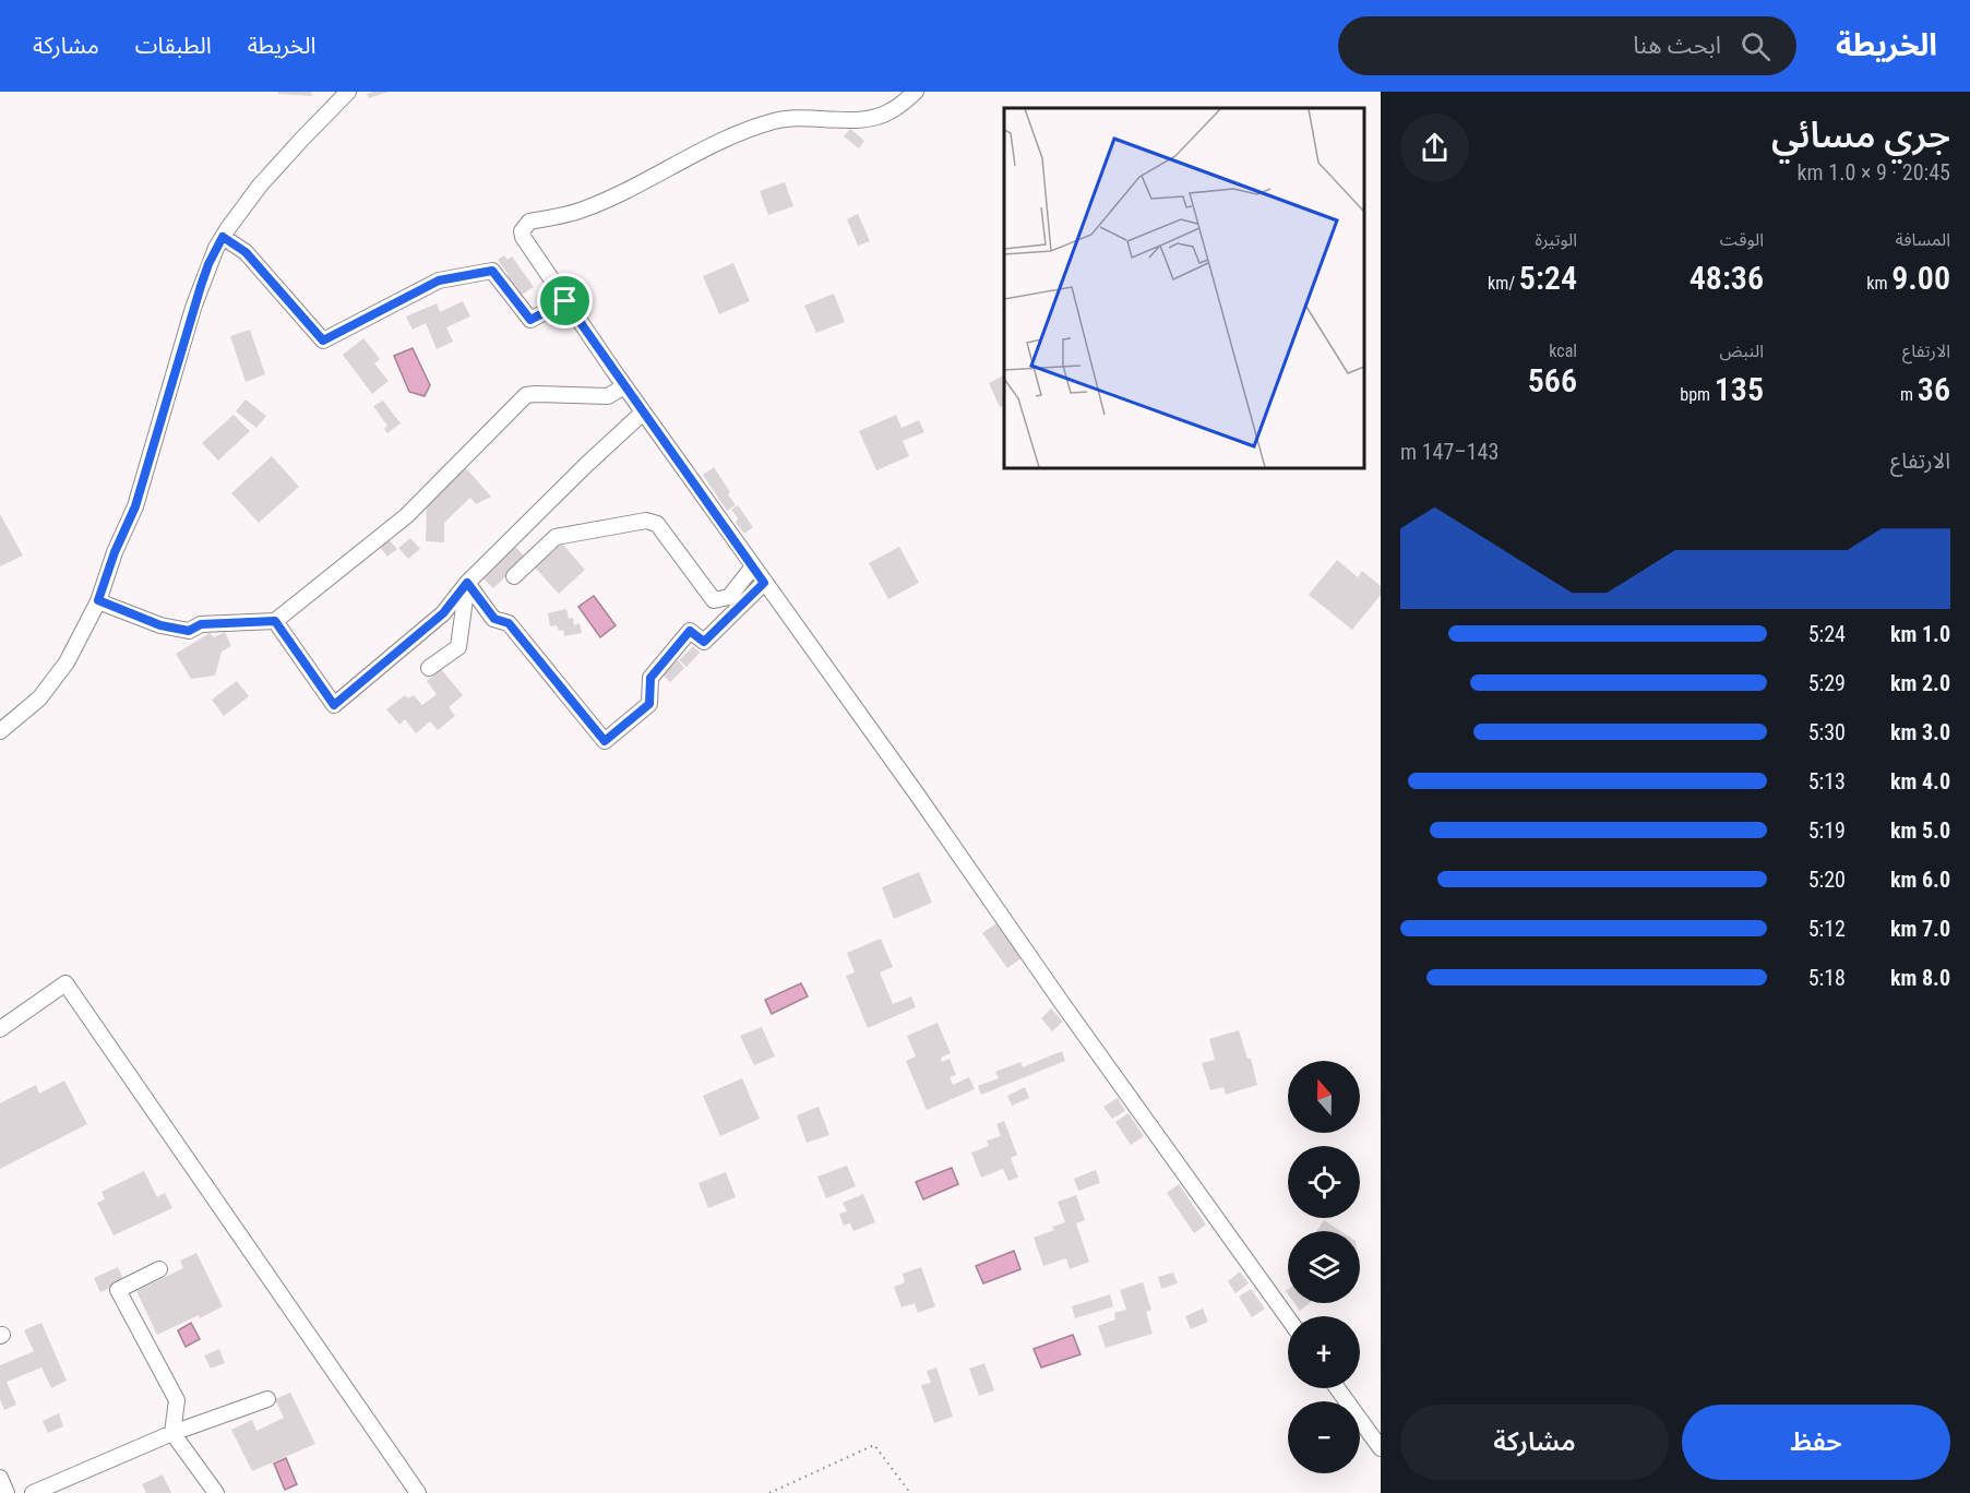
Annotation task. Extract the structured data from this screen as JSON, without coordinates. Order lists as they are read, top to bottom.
{
  "north": "top",
  "page": {
    "header": "الخريطة",
    "search": "ابحث هنا",
    "nav": ["الخريطة", "الطبقات", "مشاركة"],
    "heading": ["جري مسائي", "20:45 · 9 × 1.0 km"],
    "stats": [
      ["المسافة", "9.00 km"],
      ["الوقت", "48:36"],
      ["الوتيرة", "5:24 /km"],
      ["الارتفاع", "36 m"],
      ["النبض", "135 bpm"],
      ["kcal", "566"]
    ],
    "chart": ["الارتفاع", "143–147 m"],
    "list": [
      {
        "name": "1.0 km",
        "note": "5:24"
      },
      {
        "name": "2.0 km",
        "note": "5:29"
      },
      {
        "name": "3.0 km",
        "note": "5:30"
      },
      {
        "name": "4.0 km",
        "note": "5:13"
      },
      {
        "name": "5.0 km",
        "note": "5:19"
      },
      {
        "name": "6.0 km",
        "note": "5:20"
      },
      {
        "name": "7.0 km",
        "note": "5:12"
      },
      {
        "name": "8.0 km",
        "note": "5:18"
      }
    ],
    "map_buttons": ["+", "−"],
    "buttons": ["حفظ", "مشاركة"]
  }
}
